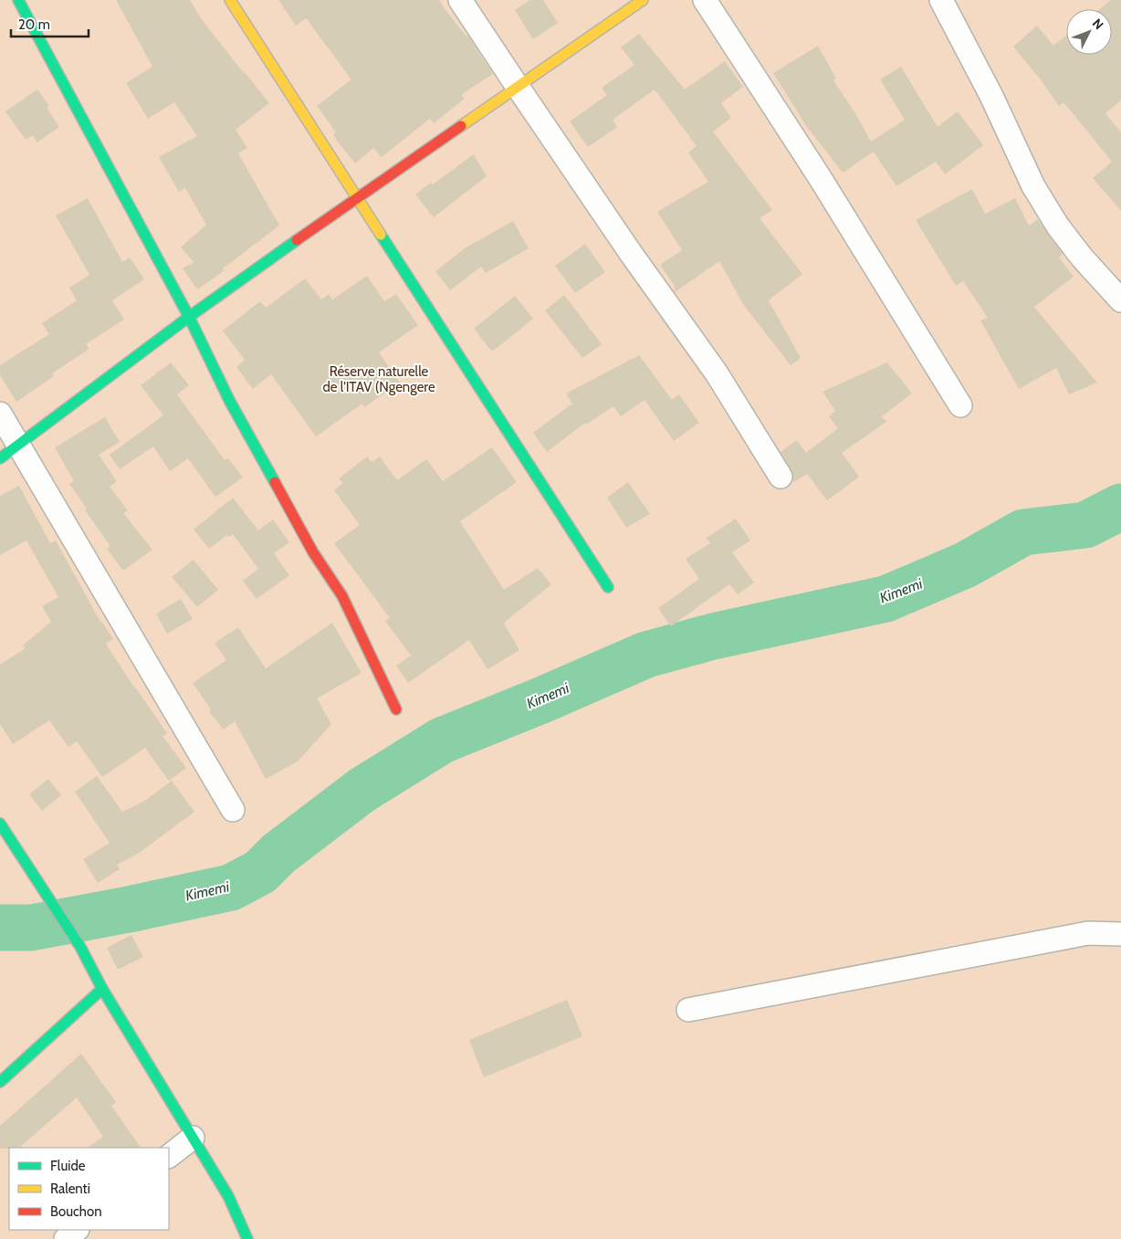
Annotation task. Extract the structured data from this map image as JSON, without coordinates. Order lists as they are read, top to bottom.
{
  "water": ["Kimemi"],
  "parks": ["Réserve naturelle de l'ITAV (Ngengere"],
  "legend": ["Fluide", "Ralenti", "Bouchon"],
  "scale_bar": "20 m",
  "north": "top right"
}
